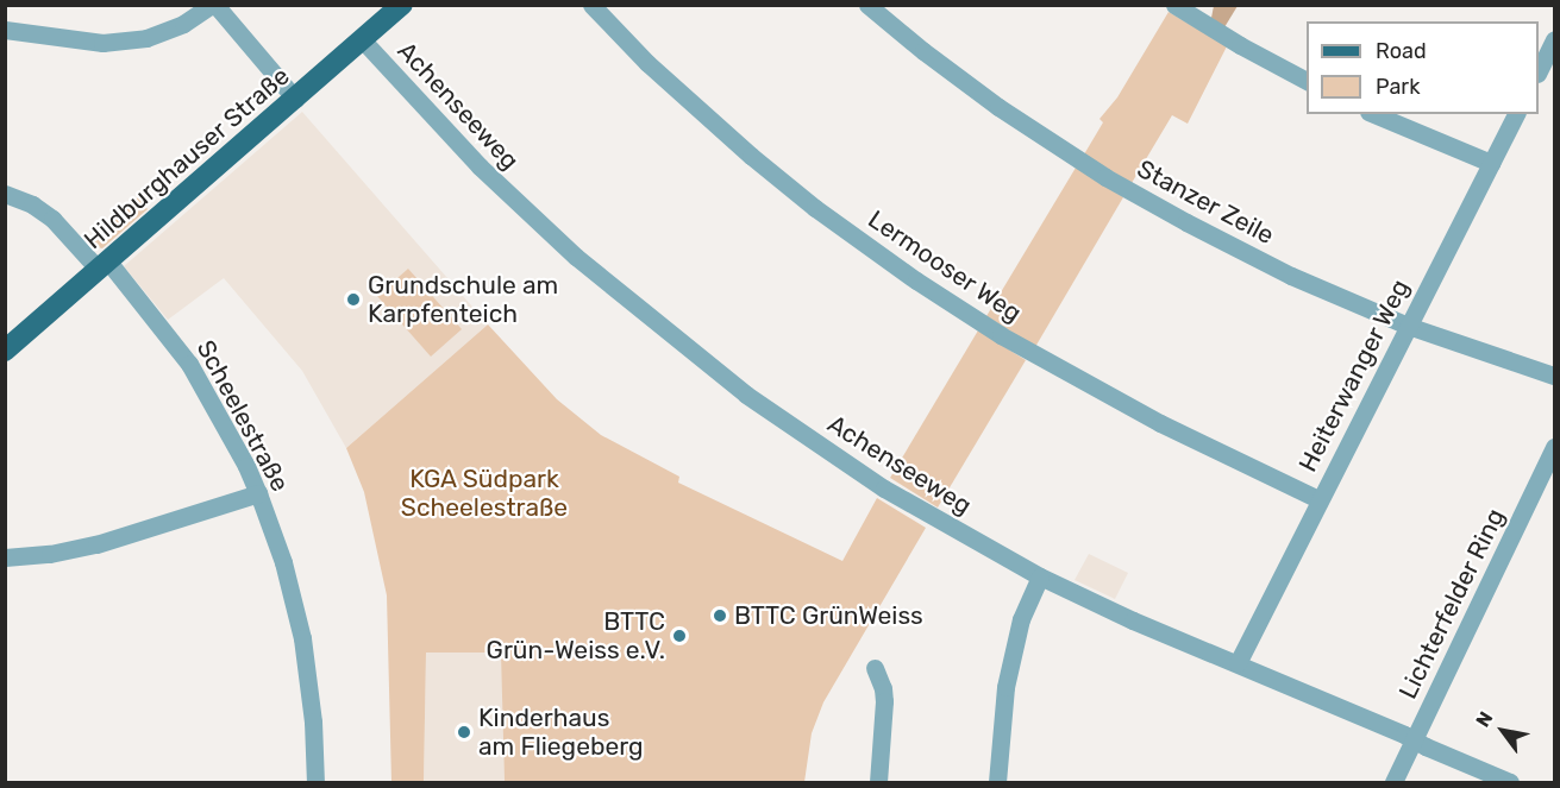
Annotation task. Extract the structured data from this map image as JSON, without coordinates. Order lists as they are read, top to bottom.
{
  "streets": {
    "main road": ["Hildburghauser Straße"],
    "street": [
      "Achenseeweg",
      "Stanzer Zeile",
      "Lermooser Weg",
      "Heiterwanger Weg",
      "Scheelestraße",
      "Lichterfelder Ring"
    ]
  },
  "crossings": [
    ["Achenseeweg", "Hildburghauser Straße"],
    ["Achenseeweg", "Heiterwanger Weg"],
    ["Achenseeweg", "Lichterfelder Ring"],
    ["Hildburghauser Straße", "Scheelestraße"],
    ["Stanzer Zeile", "Heiterwanger Weg"],
    ["Lermooser Weg", "Heiterwanger Weg"]
  ],
  "parks": ["KGA Südpark Scheelestraße"],
  "places": [
    "Grundschule am Karpfenteich",
    "BTTC GrünWeiss",
    "BTTC Grün-Weiss e.V.",
    "Kinderhaus am Fliegeberg"
  ],
  "legend": ["Road", "Park"],
  "north": "top left"
}
